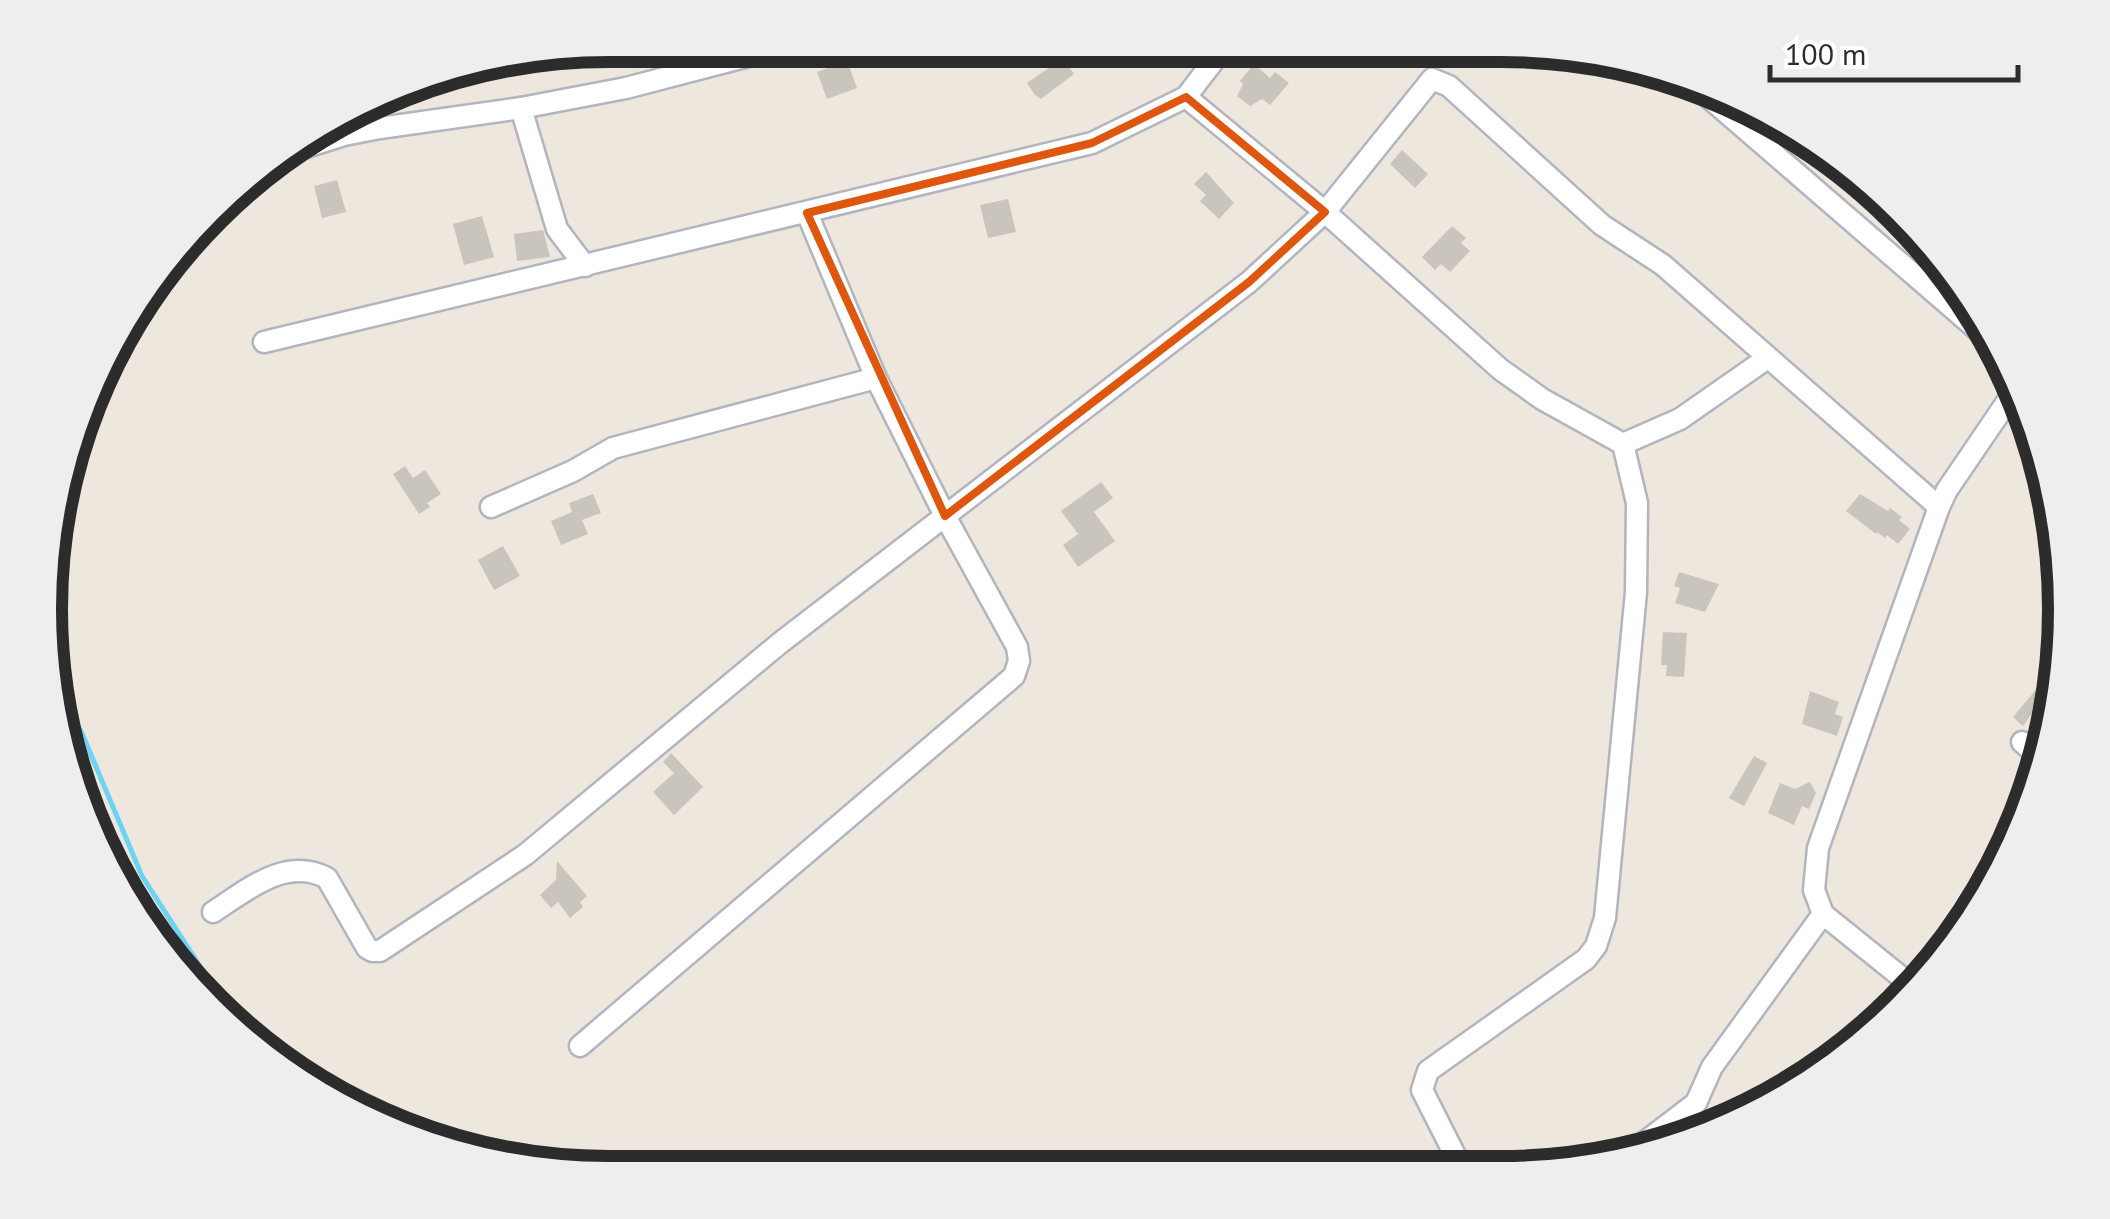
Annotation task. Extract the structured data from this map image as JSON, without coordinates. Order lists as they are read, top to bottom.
{
  "scale_bar": "100 m"
}
